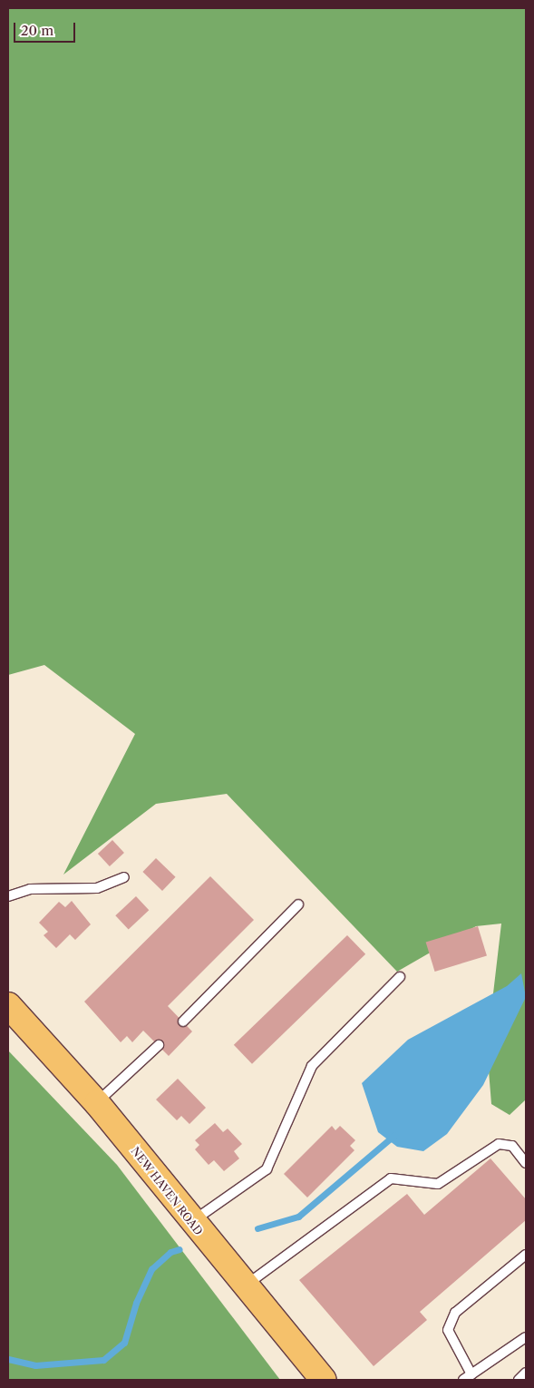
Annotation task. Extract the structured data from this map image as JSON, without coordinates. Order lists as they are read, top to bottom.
{
  "streets": {
    "main road": ["NEW HAVEN ROAD"]
  },
  "scale_bar": "20 m"
}
